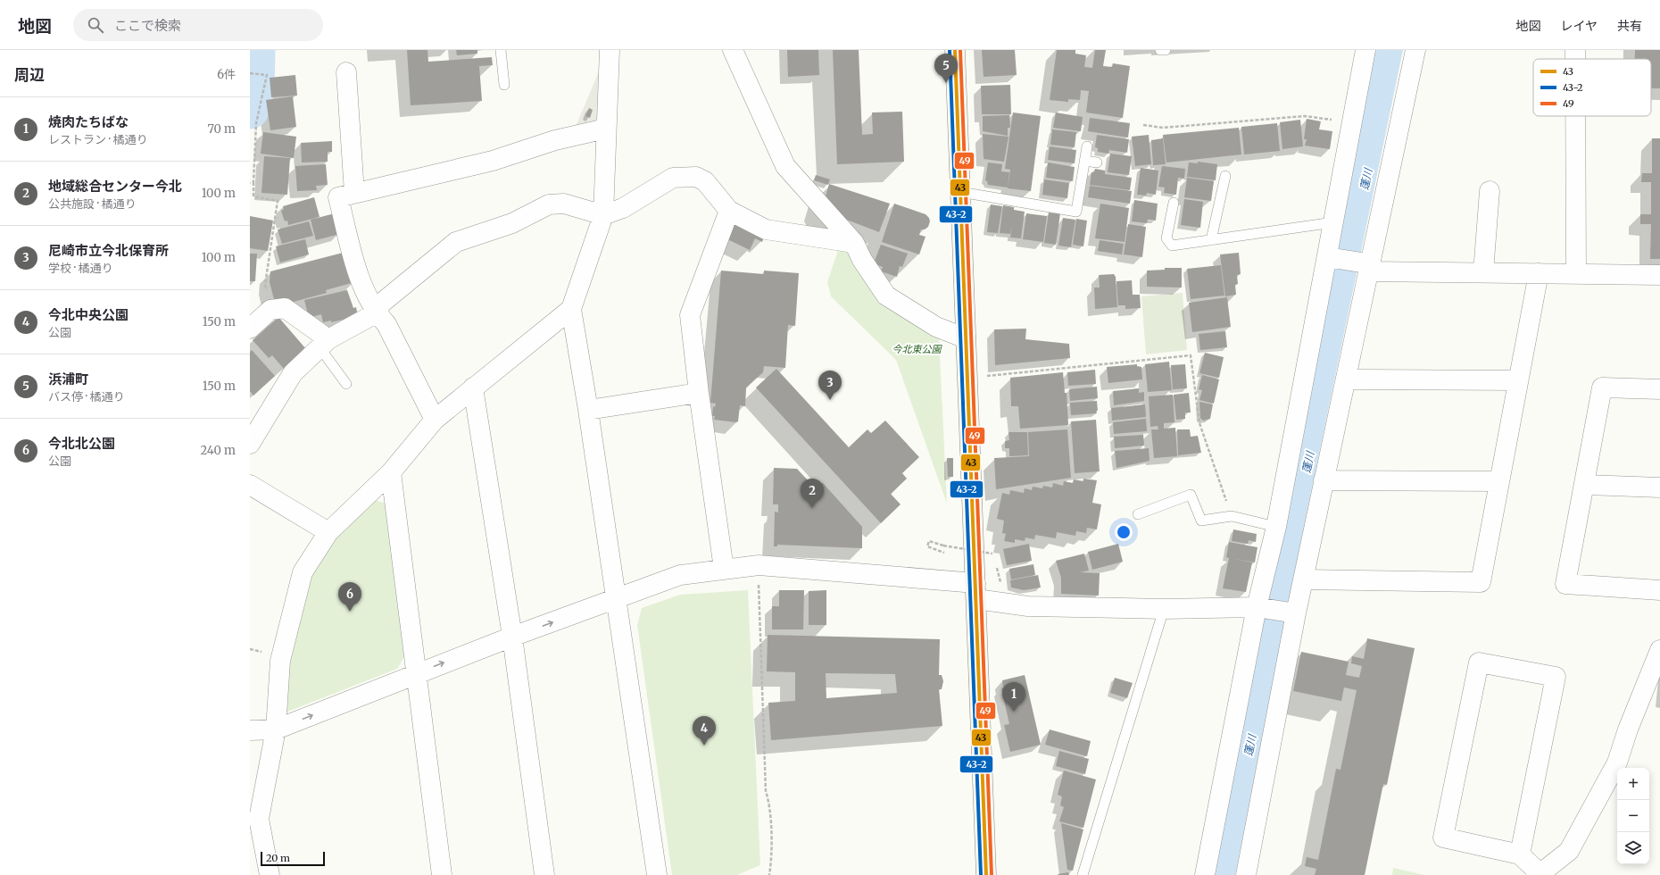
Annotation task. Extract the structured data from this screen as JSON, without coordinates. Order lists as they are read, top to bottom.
{
  "water": ["蓬川"],
  "parks": ["今北東公園"],
  "lines": ["transit line 43", "transit line 43-2", "transit line 49"],
  "legend": ["43", "43-2", "49"],
  "scale_bar": "20 m",
  "page": {
    "header": "地図",
    "search": "ここで検索",
    "nav": ["地図", "レイヤ", "共有"],
    "heading": ["周辺", "6件"],
    "pins": [
      "5",
      "3",
      "2",
      "6",
      "1",
      "4"
    ],
    "list": [
      {
        "mark": "1",
        "name": "焼肉たちばな",
        "note": "レストラン · 橘通り",
        "value": "70 m"
      },
      {
        "mark": "2",
        "name": "地域総合センター今北",
        "note": "公共施設 · 橘通り",
        "value": "100 m"
      },
      {
        "mark": "3",
        "name": "尼崎市立今北保育所",
        "note": "学校 · 橘通り",
        "value": "100 m"
      },
      {
        "mark": "4",
        "name": "今北中央公園",
        "note": "公園",
        "value": "150 m"
      },
      {
        "mark": "5",
        "name": "浜浦町",
        "note": "バス停 · 橘通り",
        "value": "150 m"
      },
      {
        "mark": "6",
        "name": "今北北公園",
        "note": "公園",
        "value": "240 m"
      }
    ],
    "map_buttons": ["+", "−"],
    "scale": "20 m"
  }
}
